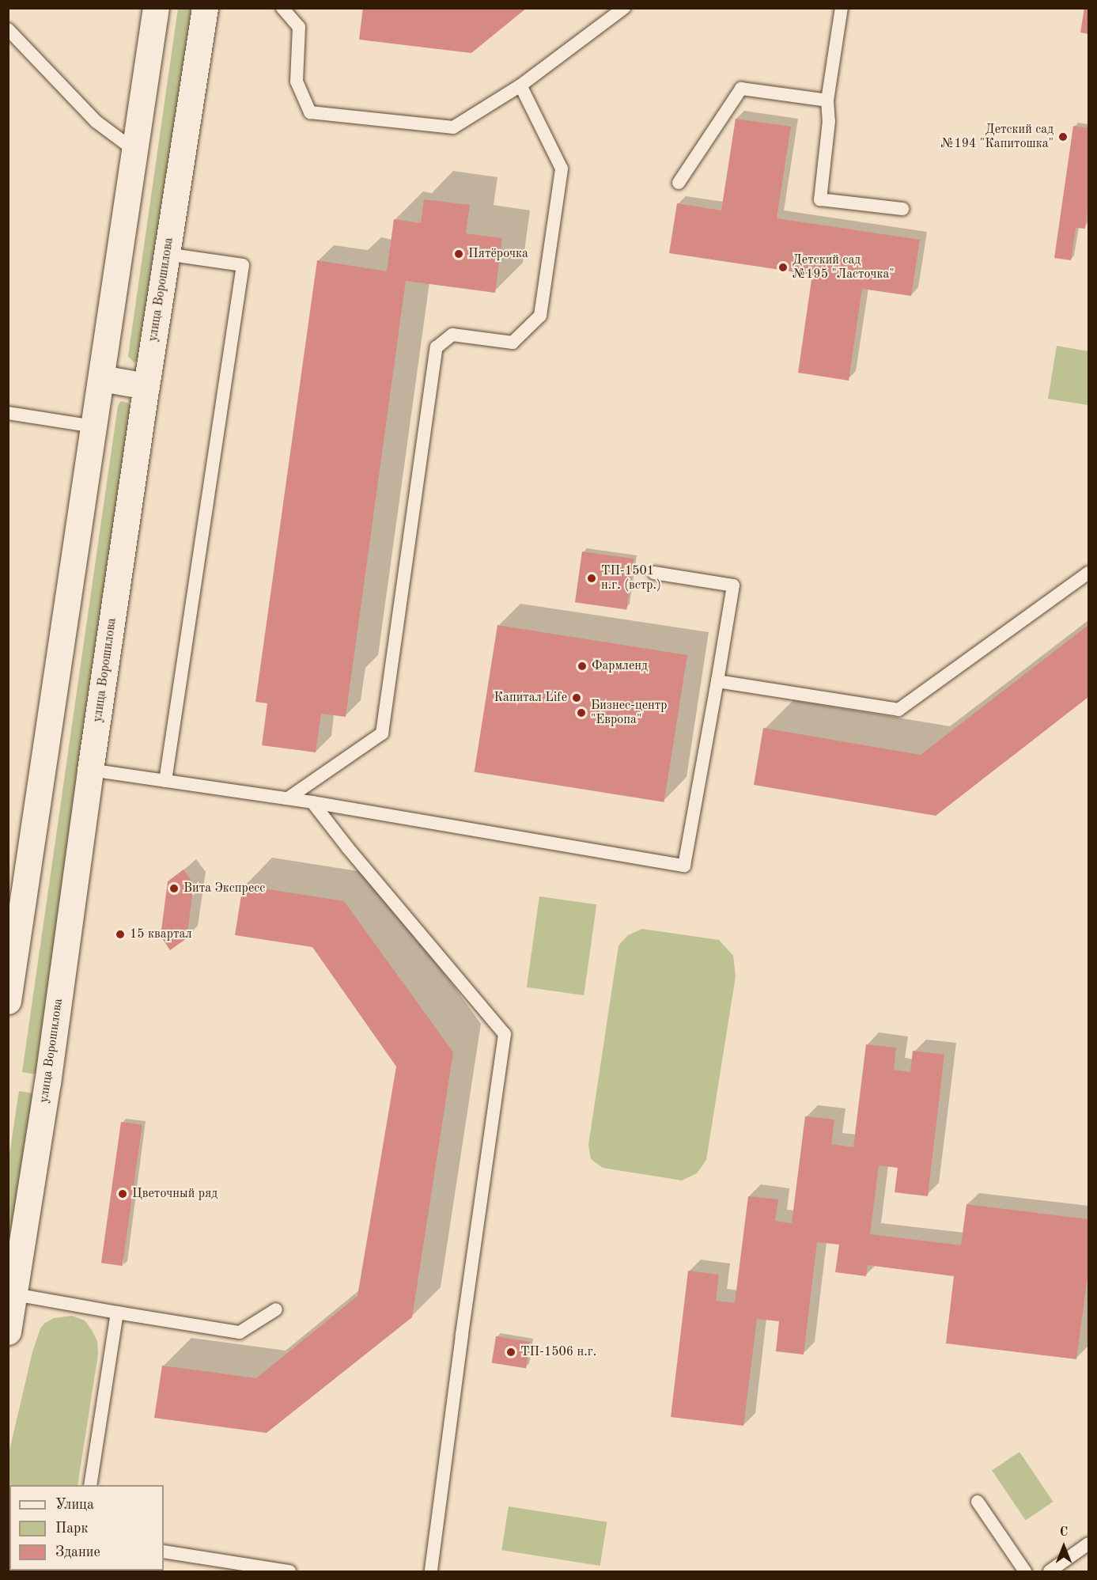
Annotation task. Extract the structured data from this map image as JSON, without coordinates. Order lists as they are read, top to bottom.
{
  "streets": {
    "main road": ["улица Ворошилова"]
  },
  "places": [
    "Детский сад №194 \"Капитошка\"",
    "Пятёрочка",
    "Детский сад №195 \"Ласточка\"",
    "ТП-1501 н.г. (встр.)",
    "Фармленд",
    "Капитал Life",
    "Бизнес-центр \"Европа\"",
    "Вита Экспресс",
    "15 квартал",
    "Цветочный ряд",
    "ТП-1506 н.г."
  ],
  "legend": ["Улица", "Парк", "Здание"],
  "north": "top"
}
